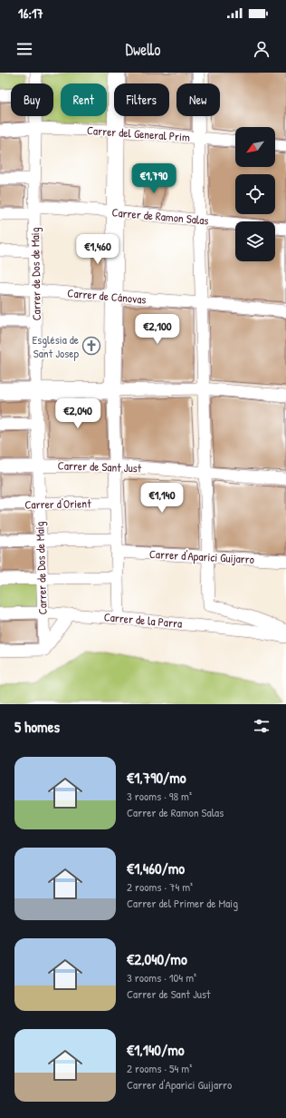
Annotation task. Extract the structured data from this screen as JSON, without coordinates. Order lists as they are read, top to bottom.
{
  "streets": {
    "street": [
      "Carrer del General Prim",
      "Carrer de Ramon Salas",
      "Carrer de Dos de Maig",
      "Carrer de Cánovas",
      "Carrer de Sant Just",
      "Carrer d'Orient",
      "Carrer d'Aparici Guijarro",
      "Carrer de la Parra"
    ]
  },
  "crossings": [
    ["Carrer del General Prim", "Carrer de Dos de Maig"],
    ["Carrer de Ramon Salas", "Carrer de Dos de Maig"],
    ["Carrer de Dos de Maig", "Carrer de Cánovas"],
    ["Carrer de Dos de Maig", "Carrer de Sant Just"],
    ["Carrer de Dos de Maig", "Carrer d'Orient"],
    ["Carrer de Dos de Maig", "Carrer de la Parra"]
  ],
  "places": {
    "church": ["Església de Sant Josep"]
  },
  "north": "bottom left",
  "page": {
    "status": "16:17",
    "header": "Dwello",
    "chip": [
      "Buy",
      "Rent",
      "Filters",
      "New"
    ],
    "price": [
      "€1,790",
      "€1,460",
      "€2,100",
      "€2,040",
      "€1,140"
    ],
    "heading": "5 homes",
    "list": [
      {
        "name": "€1,790/mo",
        "note": "3 rooms · 98 m² · Carrer de Ramon Salas"
      },
      {
        "name": "€1,460/mo",
        "note": "2 rooms · 74 m² · Carrer del Primer de Maig"
      },
      {
        "name": "€2,040/mo",
        "note": "3 rooms · 104 m² · Carrer de Sant Just"
      },
      {
        "name": "€1,140/mo",
        "note": "2 rooms · 54 m² · Carrer d'Aparici Guijarro"
      }
    ]
  }
}
